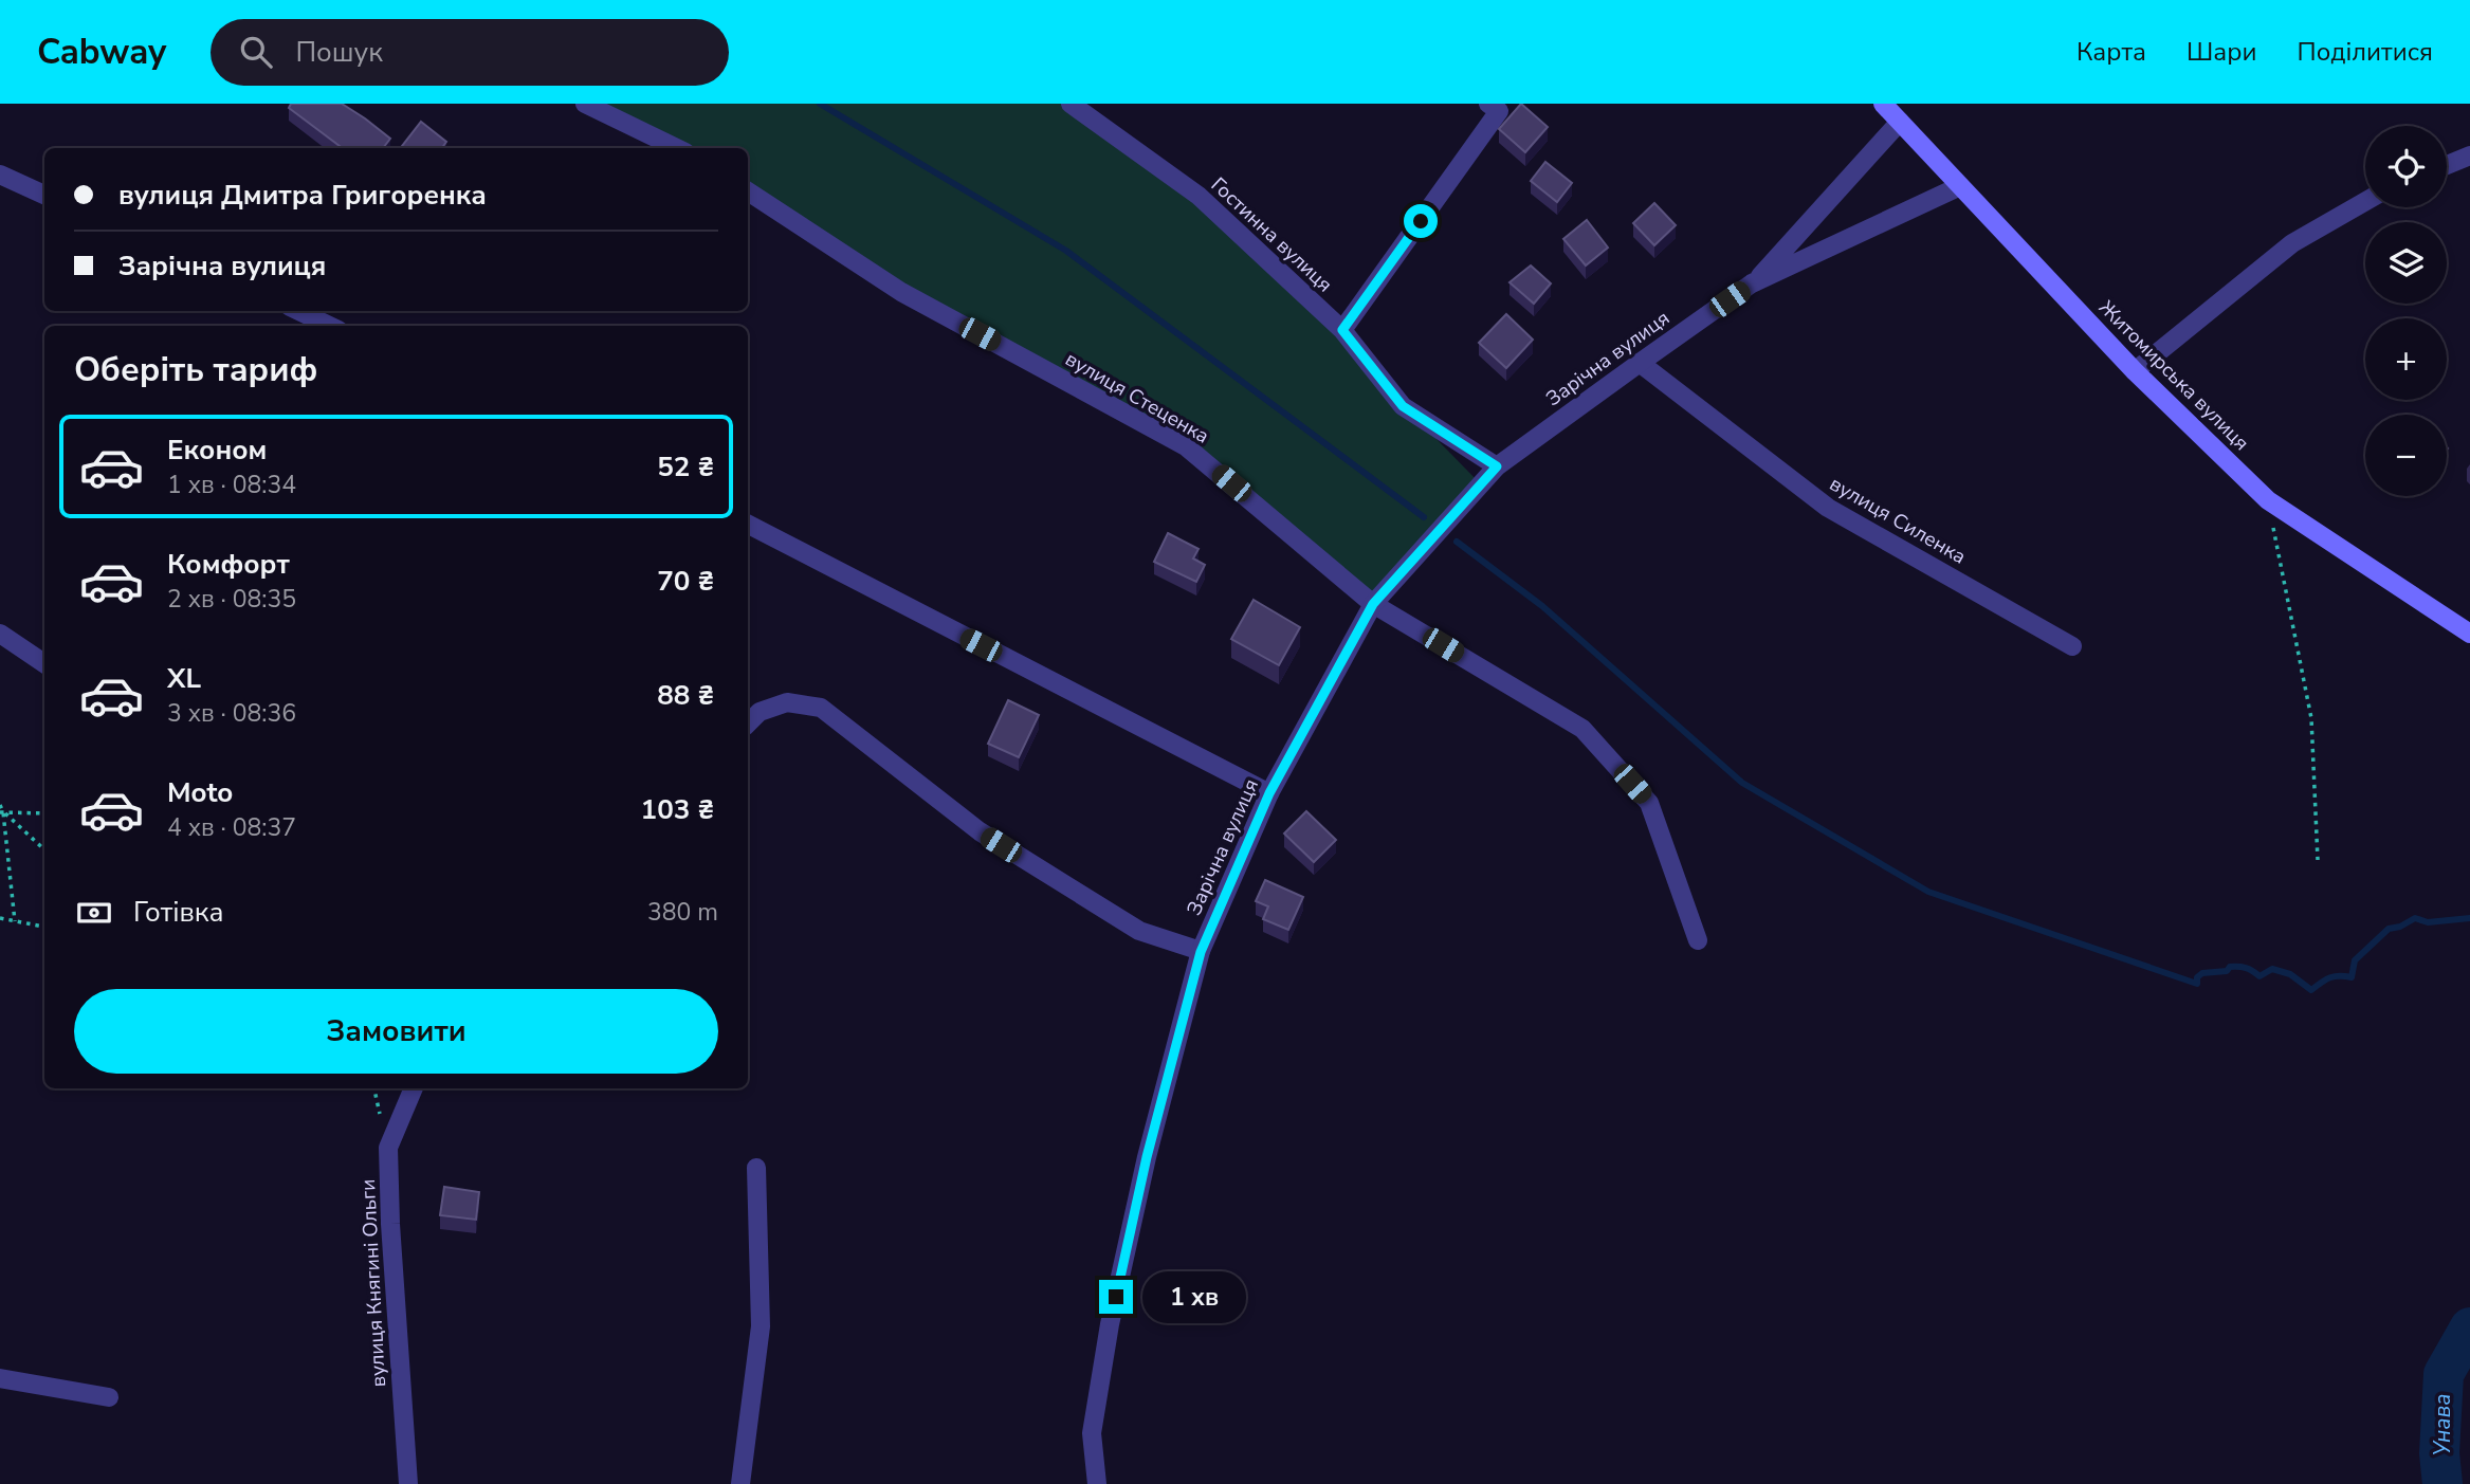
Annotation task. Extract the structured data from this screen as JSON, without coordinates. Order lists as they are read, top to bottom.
{
  "streets": {
    "main road": ["Житомирська вулиця"],
    "street": [
      "Гостинна вулиця",
      "Зарічна вулиця",
      "вулиця Стеценка",
      "вулиця Силенка",
      "вулиця Княгині Ольги"
    ]
  },
  "crossings": [
    ["Гостинна вулиця", "Зарічна вулиця"],
    ["Зарічна вулиця", "Житомирська вулиця"],
    ["Зарічна вулиця", "вулиця Стеценка"],
    ["Зарічна вулиця", "вулиця Силенка"]
  ],
  "water": ["Унава"],
  "page": {
    "header": "Cabway",
    "search": "Пошук",
    "nav": ["Карта", "Шари", "Поділитися"],
    "map_buttons": ["+", "−"],
    "banner": ["вулиця Дмитра Григоренка", "Зарічна вулиця"],
    "heading": "Оберіть тариф",
    "list": [
      {
        "name": "Економ",
        "note": "1 хв · 08:34",
        "value": "52 ₴"
      },
      {
        "name": "Комфорт",
        "note": "2 хв · 08:35",
        "value": "70 ₴"
      },
      {
        "name": "XL",
        "note": "3 хв · 08:36",
        "value": "88 ₴"
      },
      {
        "name": "Moto",
        "note": "4 хв · 08:37",
        "value": "103 ₴"
      }
    ],
    "pay": ["Готівка", "380 m"],
    "buttons": "Замовити",
    "bubble": "1 хв"
  }
}
